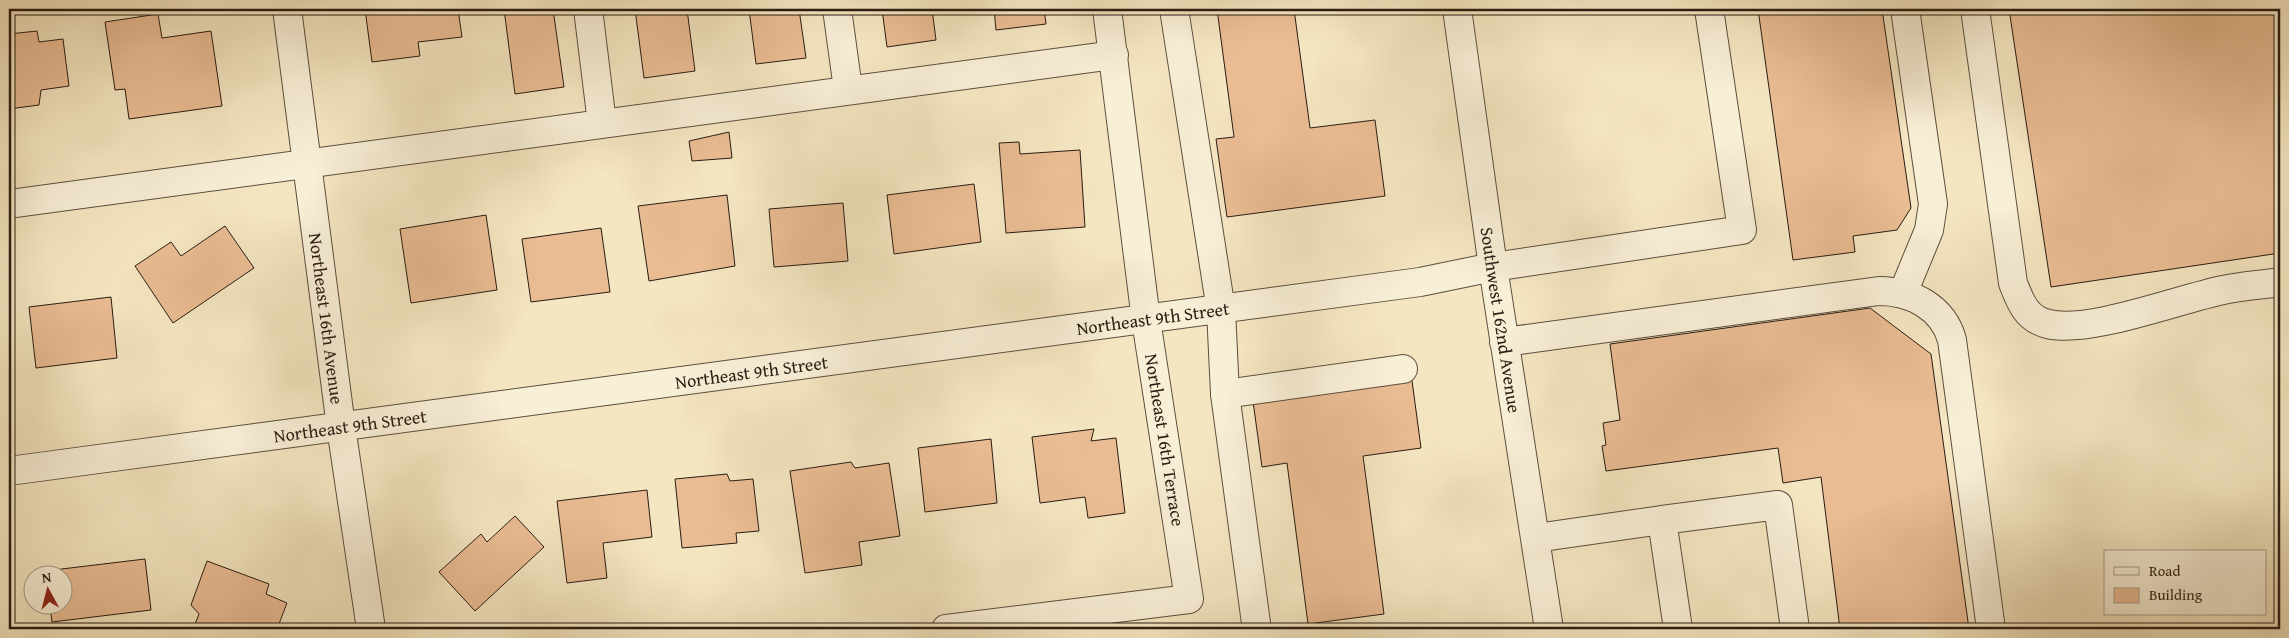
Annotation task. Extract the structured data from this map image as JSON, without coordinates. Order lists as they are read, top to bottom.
{
  "streets": {
    "street": [
      "Northeast 16th Avenue",
      "Northeast 9th Street",
      "Southwest 162nd Avenue",
      "Northeast 16th Terrace"
    ]
  },
  "crossings": [
    ["Northeast 16th Avenue", "Northeast 9th Street"],
    ["Northeast 9th Street", "Southwest 162nd Avenue"],
    ["Northeast 9th Street", "Northeast 16th Terrace"]
  ],
  "legend": ["Road", "Building"],
  "north": "top"
}
